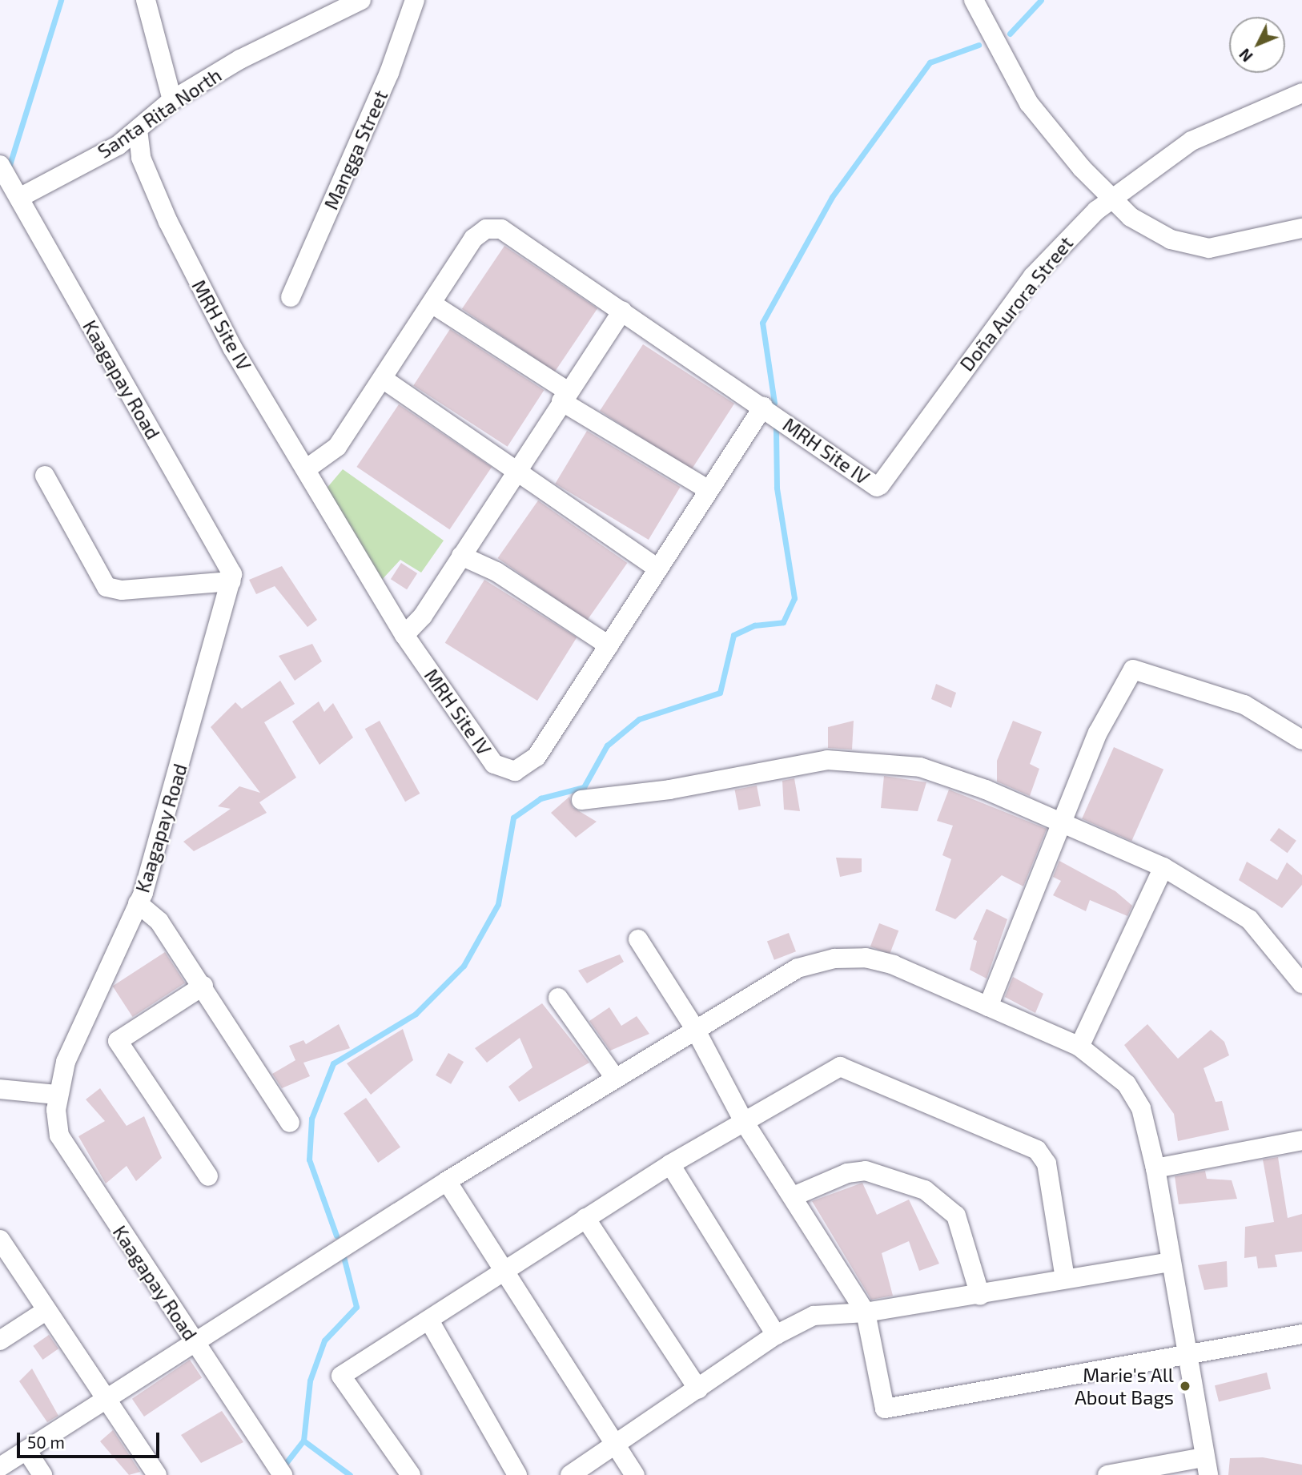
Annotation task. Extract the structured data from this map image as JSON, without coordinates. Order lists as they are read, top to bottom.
{
  "streets": {
    "street": [
      "Santa Rita North",
      "Mangga Street",
      "Doña Aurora Street",
      "MRH Site IV",
      "Kaagapay Road"
    ]
  },
  "crossings": [
    ["Santa Rita North", "MRH Site IV"],
    ["Santa Rita North", "Kaagapay Road"],
    ["Doña Aurora Street", "MRH Site IV"]
  ],
  "places": ["Marie's All About Bags"],
  "scale_bar": "50 m",
  "north": "bottom left"
}
